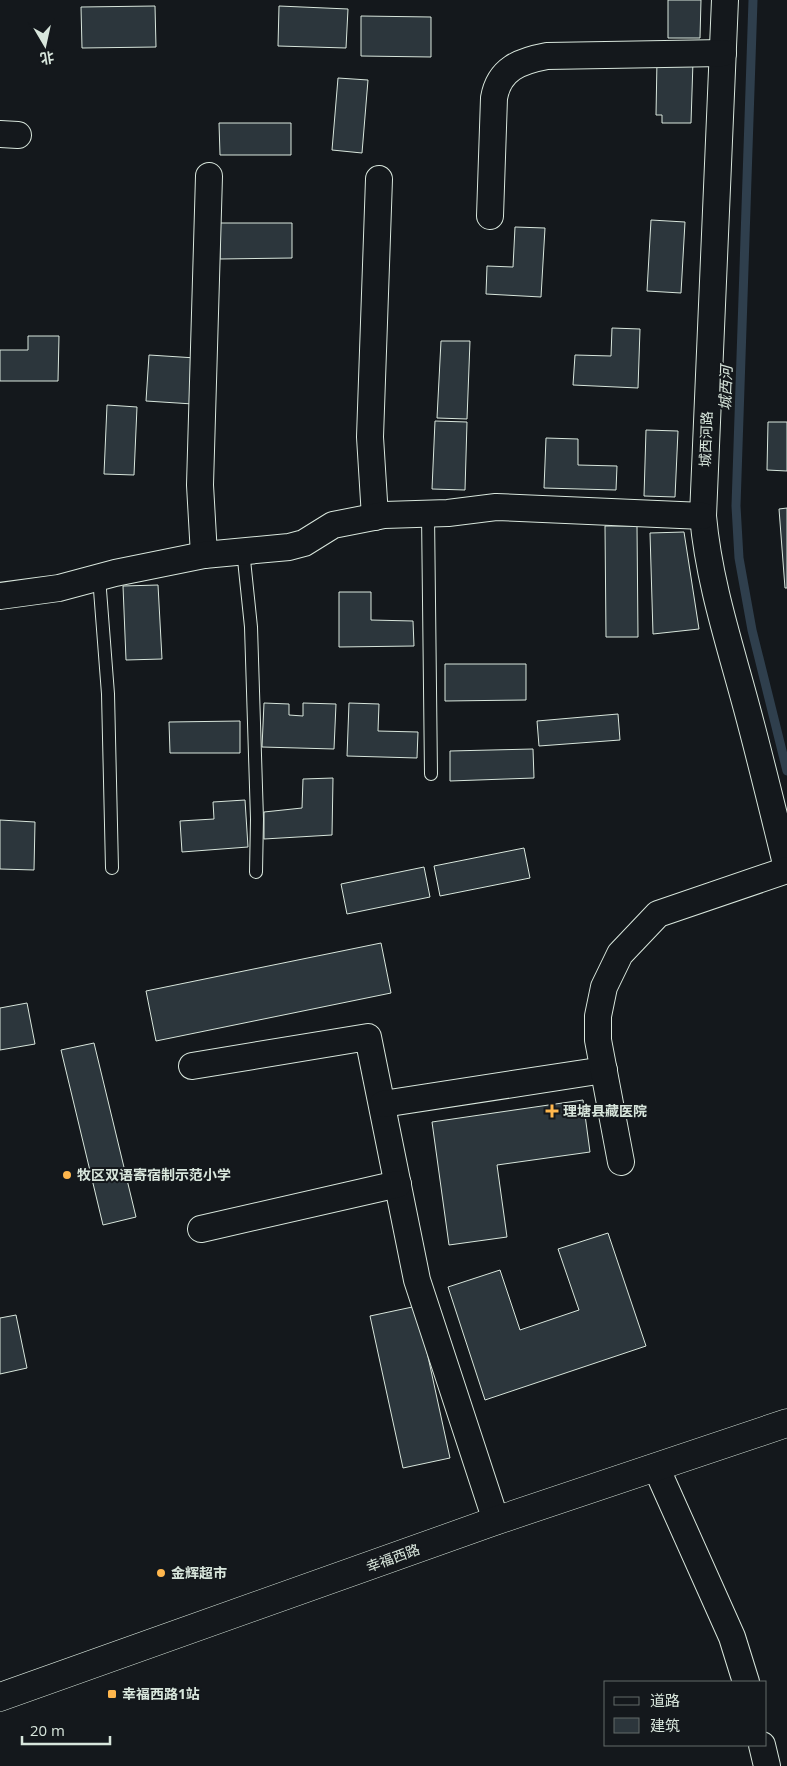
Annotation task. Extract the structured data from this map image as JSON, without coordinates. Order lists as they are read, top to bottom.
{
  "streets": {
    "main road": ["幸福西路"],
    "street": ["城西河路"]
  },
  "water": ["城西河"],
  "places": {
    "health": ["理塘县藏医院"],
    "other": ["牧区双语寄宿制示范小学", "金辉超市"],
    "transit": ["幸福西路1站"]
  },
  "legend": ["道路", "建筑"],
  "scale_bar": "20 m",
  "north": "bottom"
}
